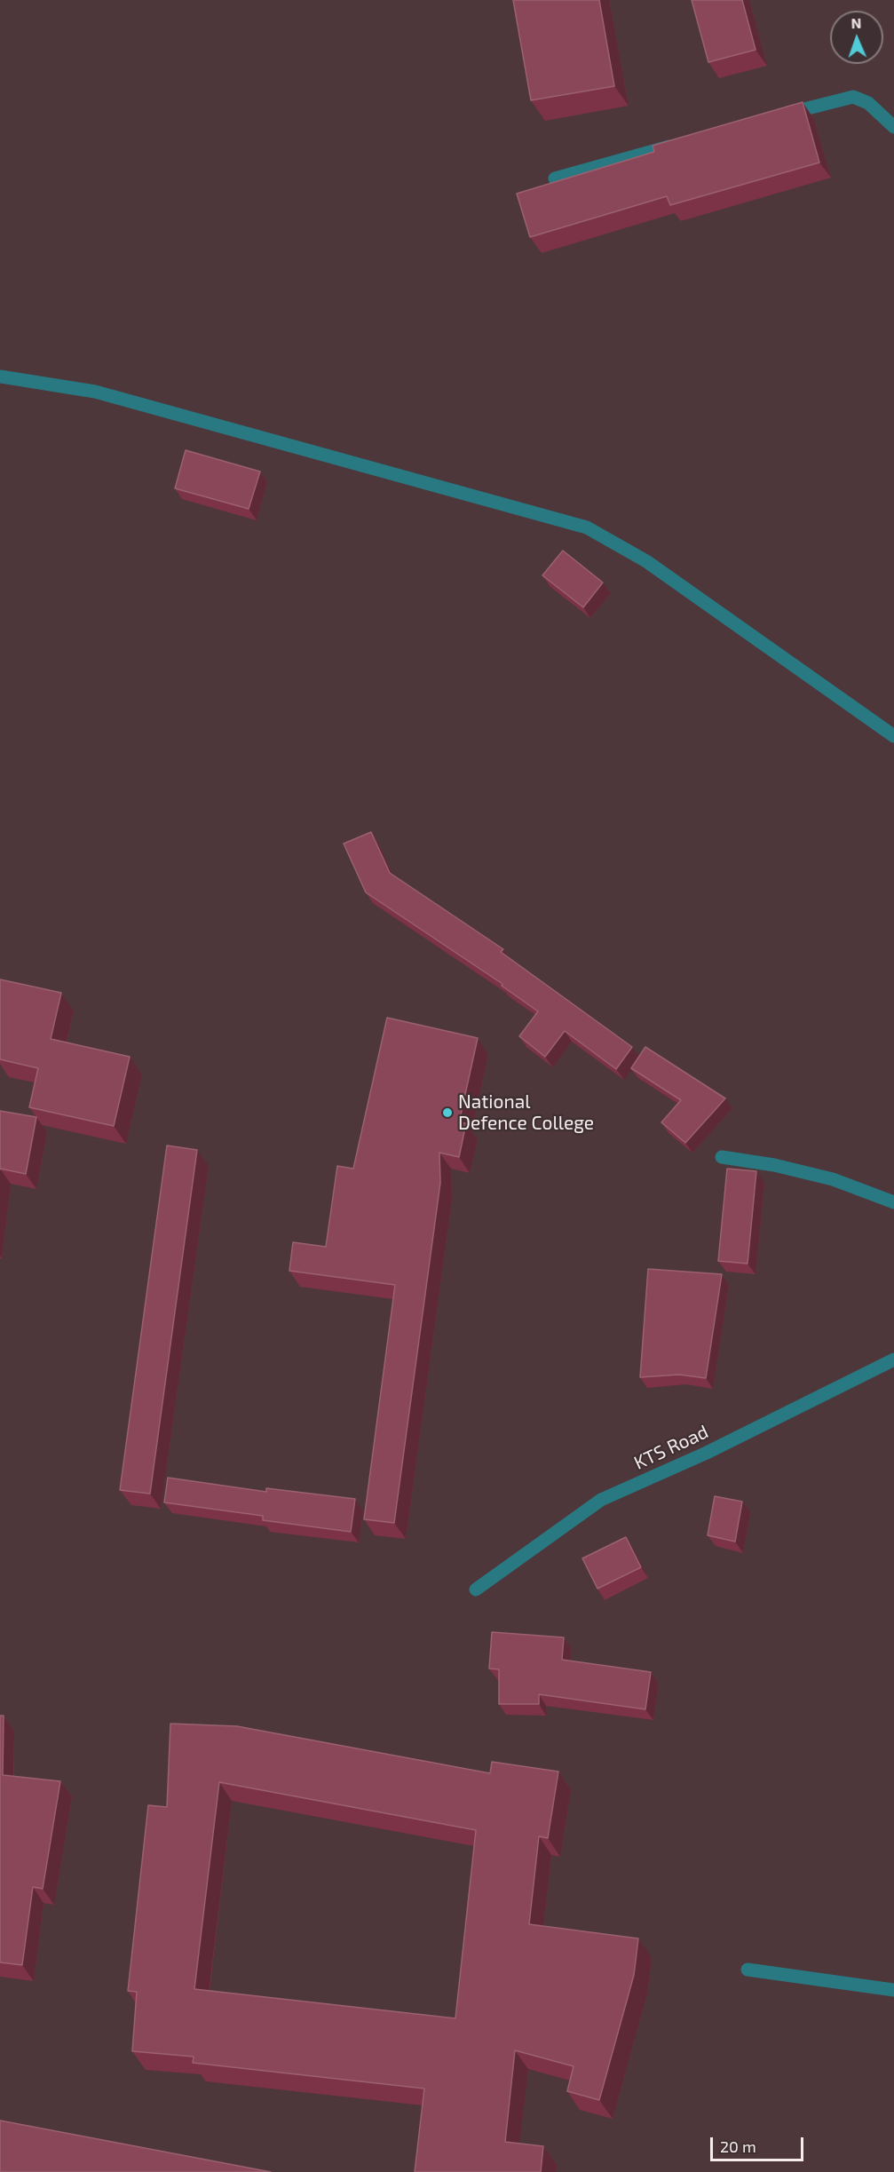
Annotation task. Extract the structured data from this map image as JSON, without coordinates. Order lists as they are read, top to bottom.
{
  "streets": {
    "street": ["KTS Road"]
  },
  "places": ["National Defence College"],
  "scale_bar": "20 m",
  "north": "top"
}
